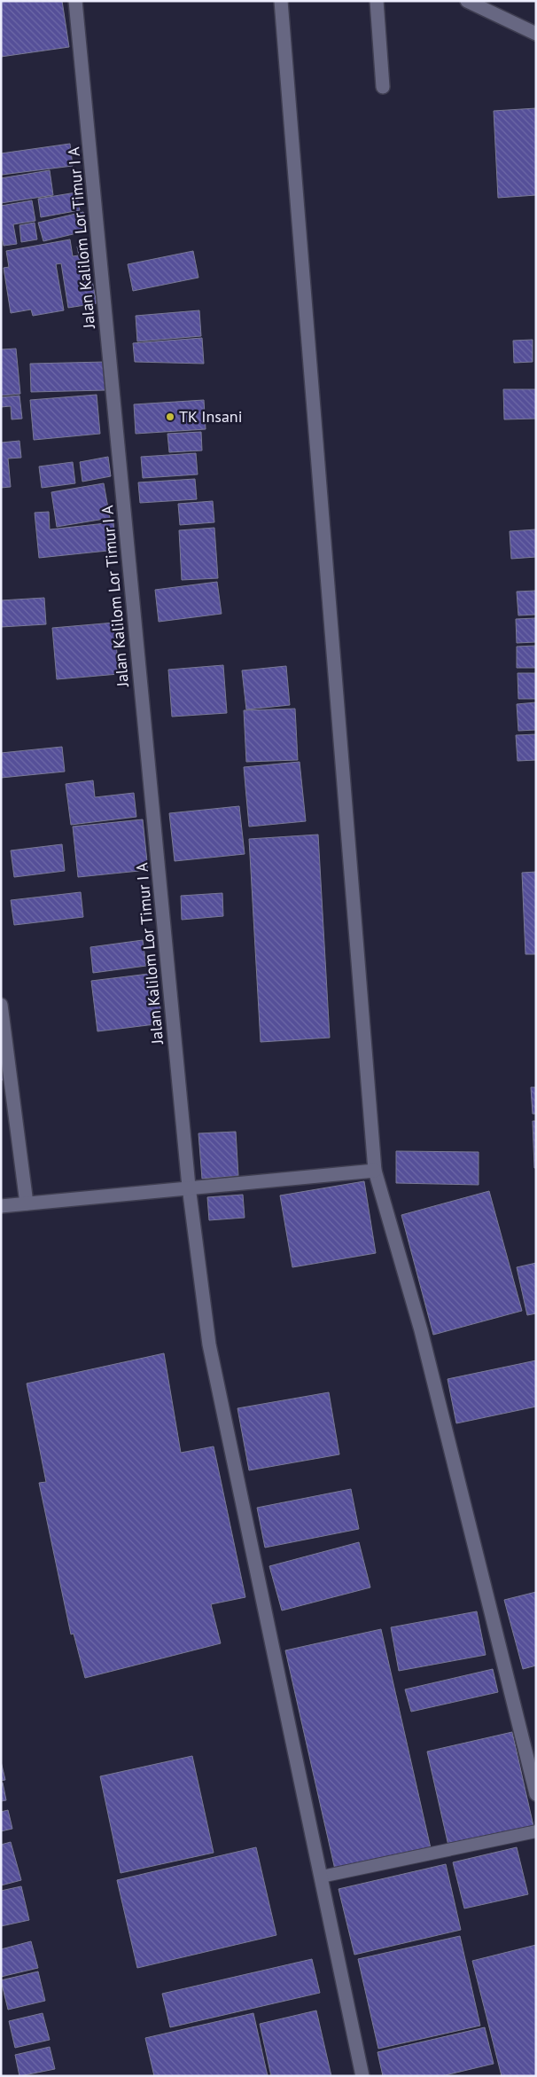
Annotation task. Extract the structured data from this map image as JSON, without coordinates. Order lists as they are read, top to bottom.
{
  "streets": {
    "street": ["Jalan Kalilom Lor Timur I A"]
  },
  "places": ["TK Insani"]
}
